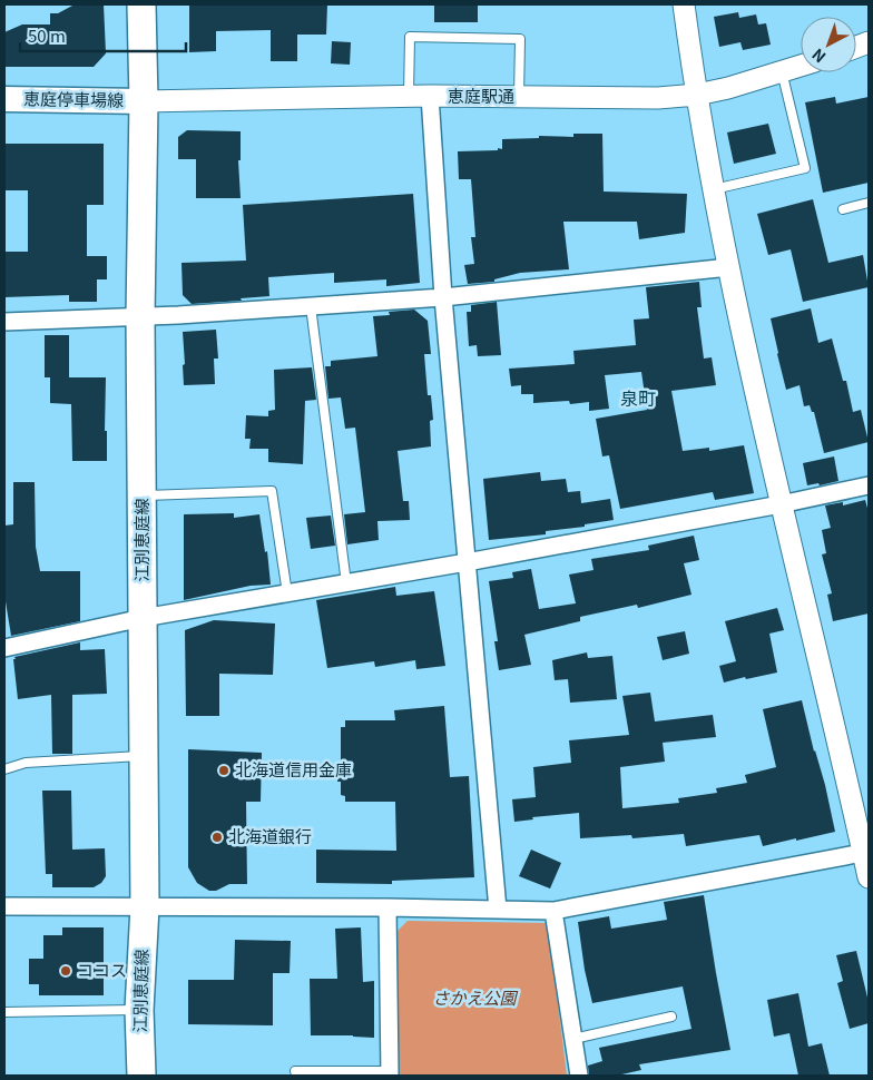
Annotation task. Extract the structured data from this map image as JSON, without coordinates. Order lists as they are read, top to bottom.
{
  "streets": {
    "main road": ["恵庭停車場線", "江別恵庭線"],
    "street": ["恵庭駅通"]
  },
  "crossings": [
    ["恵庭駅通", "恵庭停車場線"],
    ["恵庭駅通", "江別恵庭線"],
    ["恵庭停車場線", "江別恵庭線"]
  ],
  "districts": ["泉町"],
  "parks": ["さかえ公園"],
  "places": ["北海道信用金庫", "北海道銀行", "ココス"],
  "scale_bar": "50 m",
  "north": "bottom left"
}
